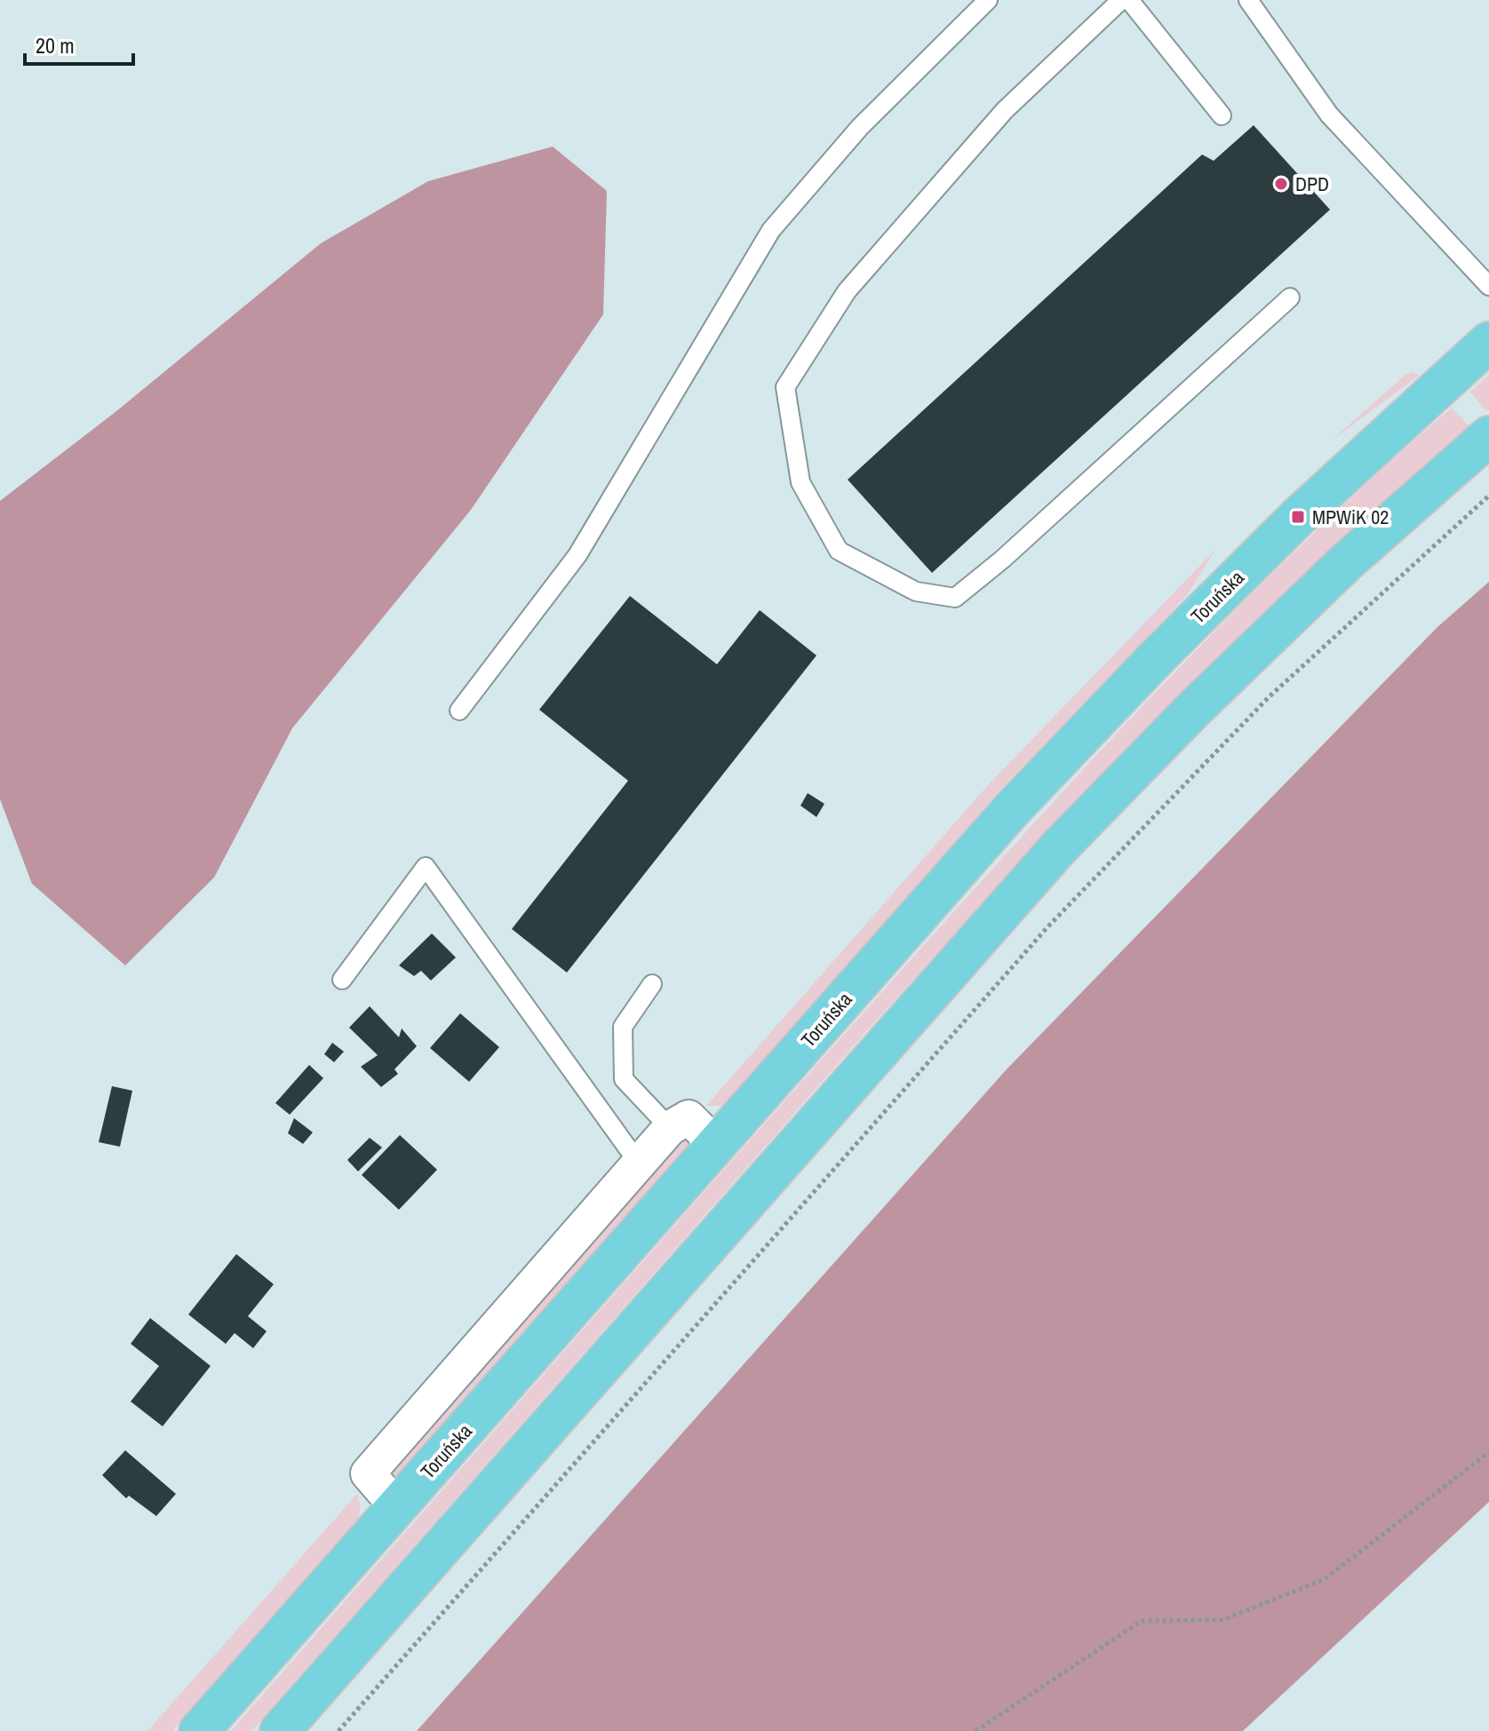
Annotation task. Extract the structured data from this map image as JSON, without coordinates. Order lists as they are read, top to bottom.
{
  "streets": {
    "main road": ["Toruńska"]
  },
  "places": {
    "other": ["DPD"],
    "transit": ["MPWiK 02"]
  },
  "scale_bar": "20 m"
}
